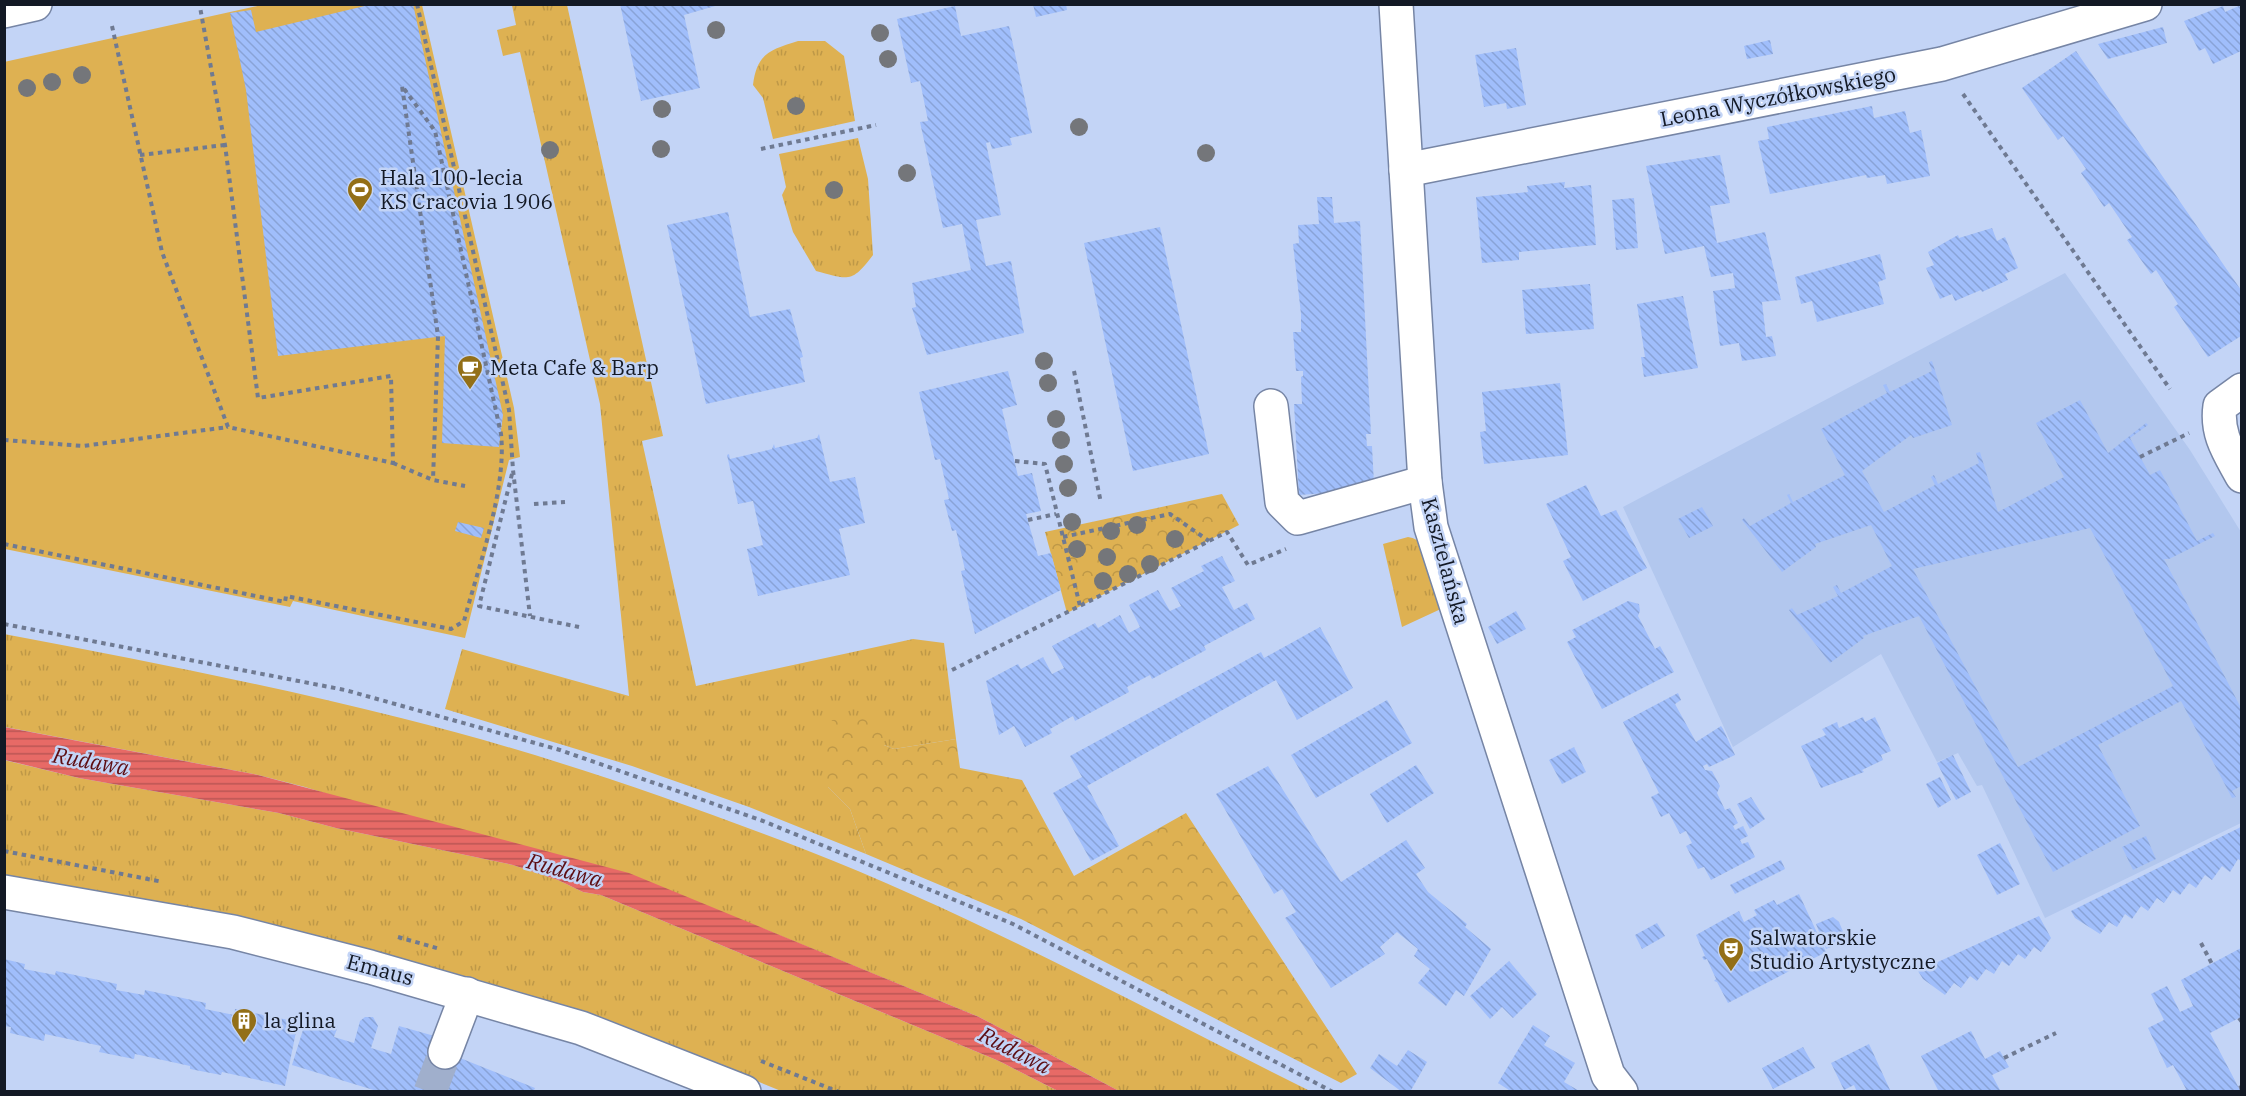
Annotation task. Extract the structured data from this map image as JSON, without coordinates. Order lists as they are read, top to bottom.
{
  "streets": {
    "street": ["Leona Wyczółkowskiego", "Kasztelańska", "Emaus"]
  },
  "crossings": [
    ["Leona Wyczółkowskiego", "Kasztelańska"]
  ],
  "water": ["Rudawa"],
  "places": {
    "sports": ["Hala 100-lecia KS Cracovia 1906"],
    "cafe": ["Meta Cafe & Barp"],
    "theatre": ["Salwatorskie Studio Artystyczne"],
    "building": ["la glina"]
  }
}
